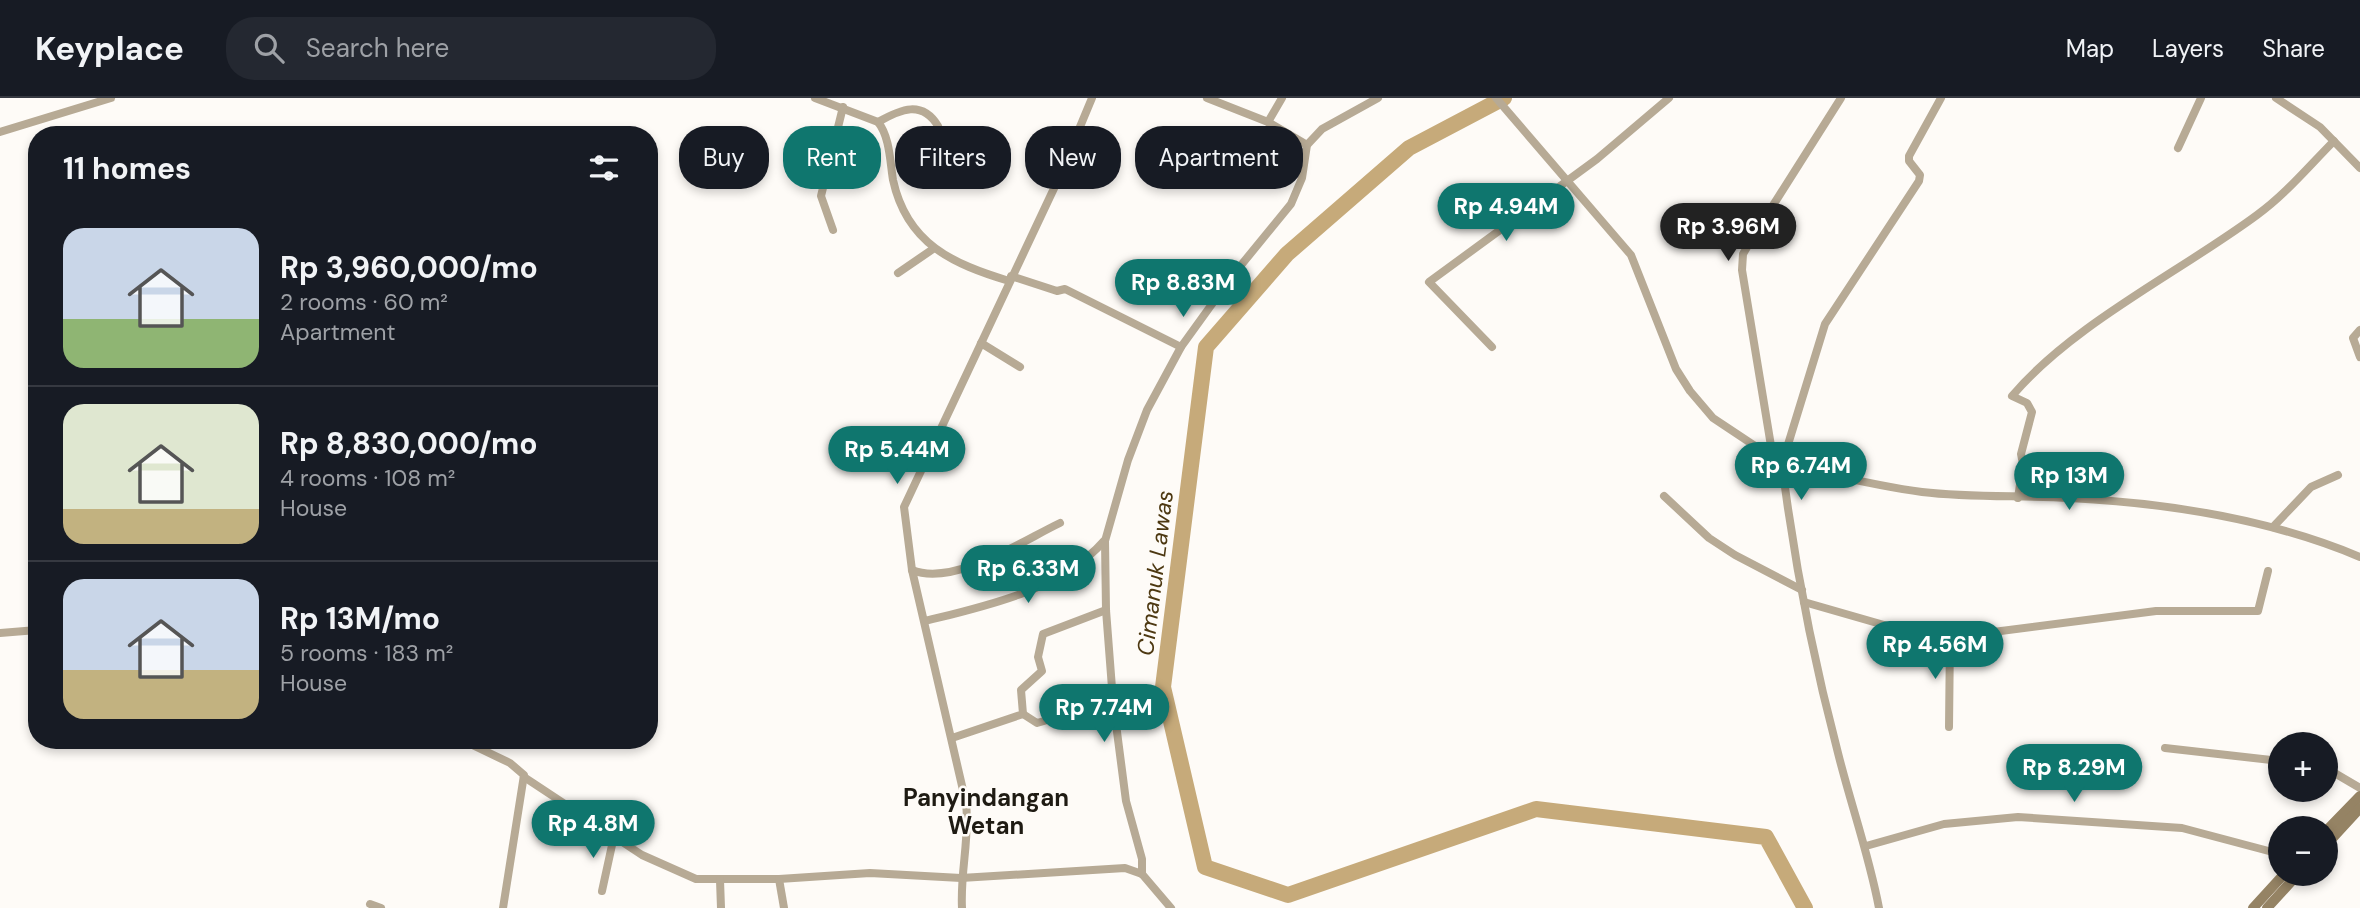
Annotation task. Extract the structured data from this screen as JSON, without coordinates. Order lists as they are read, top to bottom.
{
  "districts": ["Panyindangan Wetan"],
  "water": ["Cimanuk Lawas"],
  "page": {
    "header": "Keyplace",
    "search": "Search here",
    "nav": ["Map", "Layers", "Share"],
    "chip": [
      "Buy",
      "Rent",
      "Filters",
      "New",
      "Apartment"
    ],
    "heading": "11 homes",
    "price": [
      "Rp 4.94M",
      "Rp 3.96M",
      "Rp 8.83M",
      "Rp 5.44M",
      "Rp 6.74M",
      "Rp 13M",
      "Rp 6.33M",
      "Rp 4.56M",
      "Rp 7.74M",
      "Rp 8.29M",
      "Rp 4.8M"
    ],
    "list": [
      {
        "name": "Rp 3,960,000/mo",
        "note": "2 rooms · 60 m² · Apartment"
      },
      {
        "name": "Rp 8,830,000/mo",
        "note": "4 rooms · 108 m² · House"
      },
      {
        "name": "Rp 13M/mo",
        "note": "5 rooms · 183 m² · House"
      }
    ],
    "map_buttons": ["+", "−"]
  }
}
